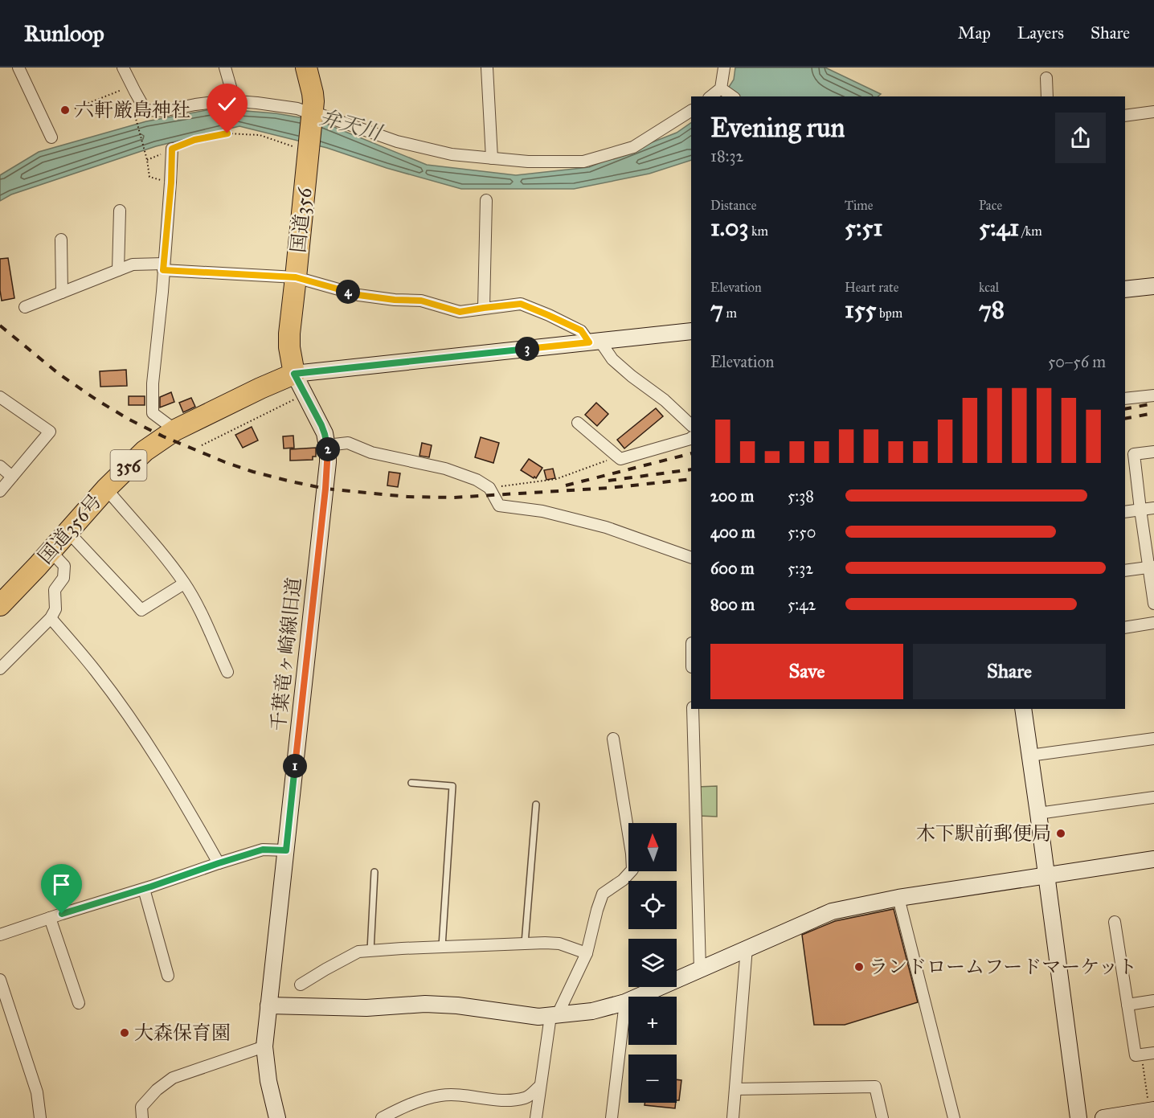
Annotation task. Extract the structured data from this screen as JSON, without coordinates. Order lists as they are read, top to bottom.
{
  "streets": {
    "highway": ["国道356", "356", "国道356号"],
    "street": ["千葉竜ヶ崎線旧道"]
  },
  "crossings": [
    ["国道356", "国道356号"],
    ["国道356", "千葉竜ヶ崎線旧道"],
    ["国道356号", "千葉竜ヶ崎線旧道"]
  ],
  "water": ["弁天川"],
  "places": [
    "六軒厳島神社",
    "木下駅前郵便局",
    "ランドロームフードマーケット",
    "大森保育園"
  ],
  "north": "top",
  "page": {
    "header": "Runloop",
    "nav": ["Map", "Layers", "Share"],
    "heading": ["Evening run", "18:32"],
    "stats": [
      ["Distance", "1.03 km"],
      ["Time", "5:51"],
      ["Pace", "5:41 /km"],
      ["Elevation", "7 m"],
      ["Heart rate", "155 bpm"],
      ["kcal", "78"]
    ],
    "pins": [
      "4",
      "3",
      "2",
      "1"
    ],
    "chart": ["Elevation", "50–56 m"],
    "list": [
      {
        "name": "200 m",
        "note": "5:38"
      },
      {
        "name": "400 m",
        "note": "5:50"
      },
      {
        "name": "600 m",
        "note": "5:32"
      },
      {
        "name": "800 m",
        "note": "5:42"
      }
    ],
    "buttons": ["Save", "Share"],
    "map_buttons": ["+", "−"]
  }
}
